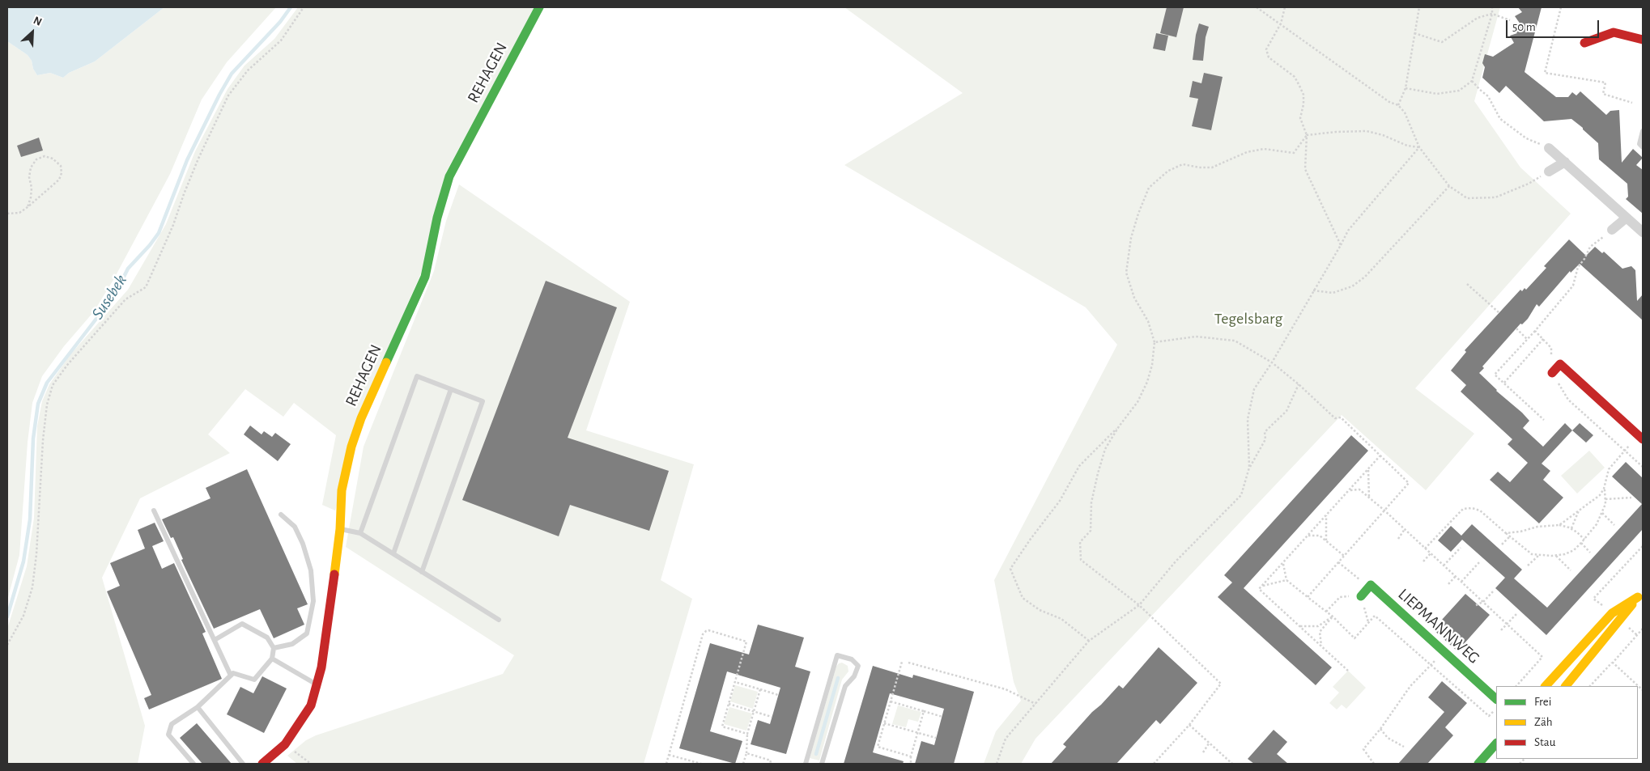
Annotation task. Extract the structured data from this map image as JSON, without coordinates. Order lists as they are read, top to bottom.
{
  "streets": {
    "street": ["REHAGEN", "LIEPMANNWEG"]
  },
  "water": ["Susebek"],
  "parks": ["Tegelsbarg"],
  "legend": ["Frei", "Zäh", "Stau"],
  "scale_bar": "50 m",
  "north": "top right"
}
